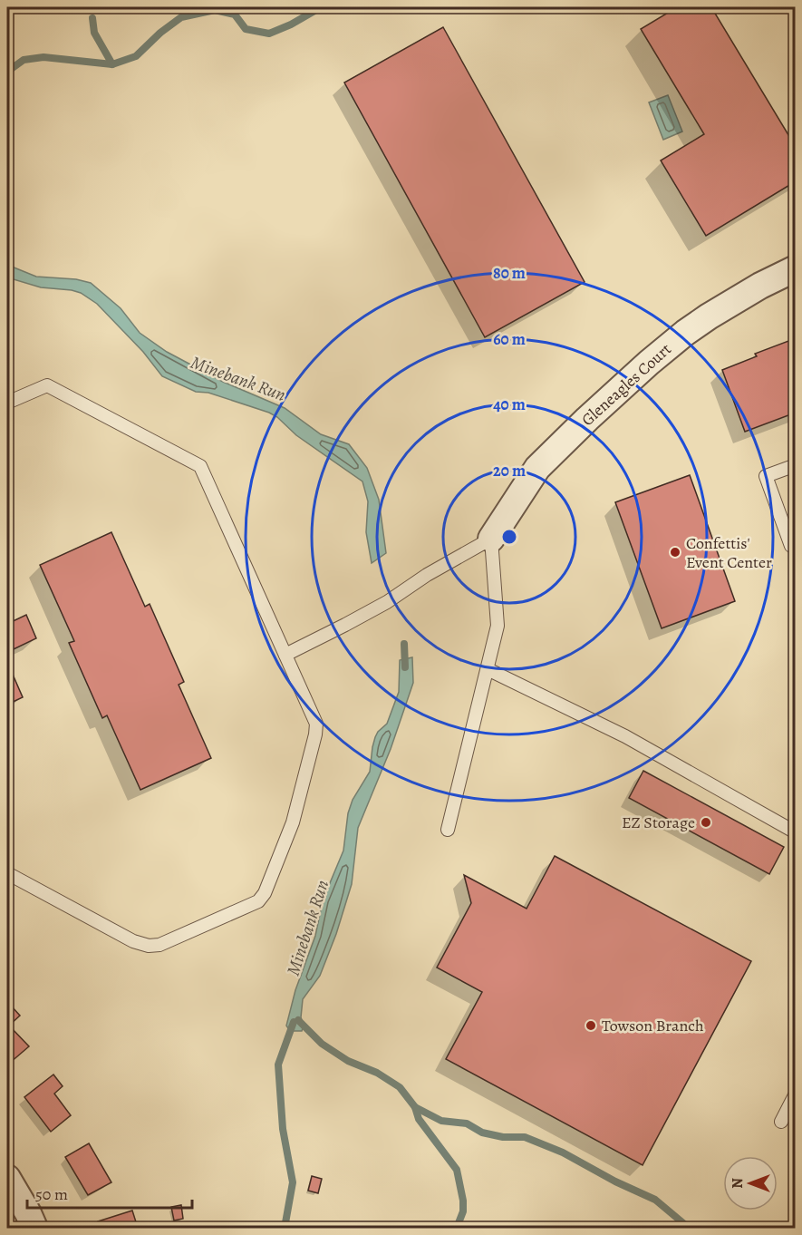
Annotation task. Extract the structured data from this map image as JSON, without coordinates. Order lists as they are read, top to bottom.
{
  "streets": {
    "street": ["Gleneagles Court"]
  },
  "water": ["Minebank Run"],
  "places": ["Confettis' Event Center", "EZ Storage", "Towson Branch"],
  "scale_bar": "50 m",
  "north": "left",
  "rings": [
    "80 m",
    "60 m",
    "40 m",
    "20 m"
  ]
}
